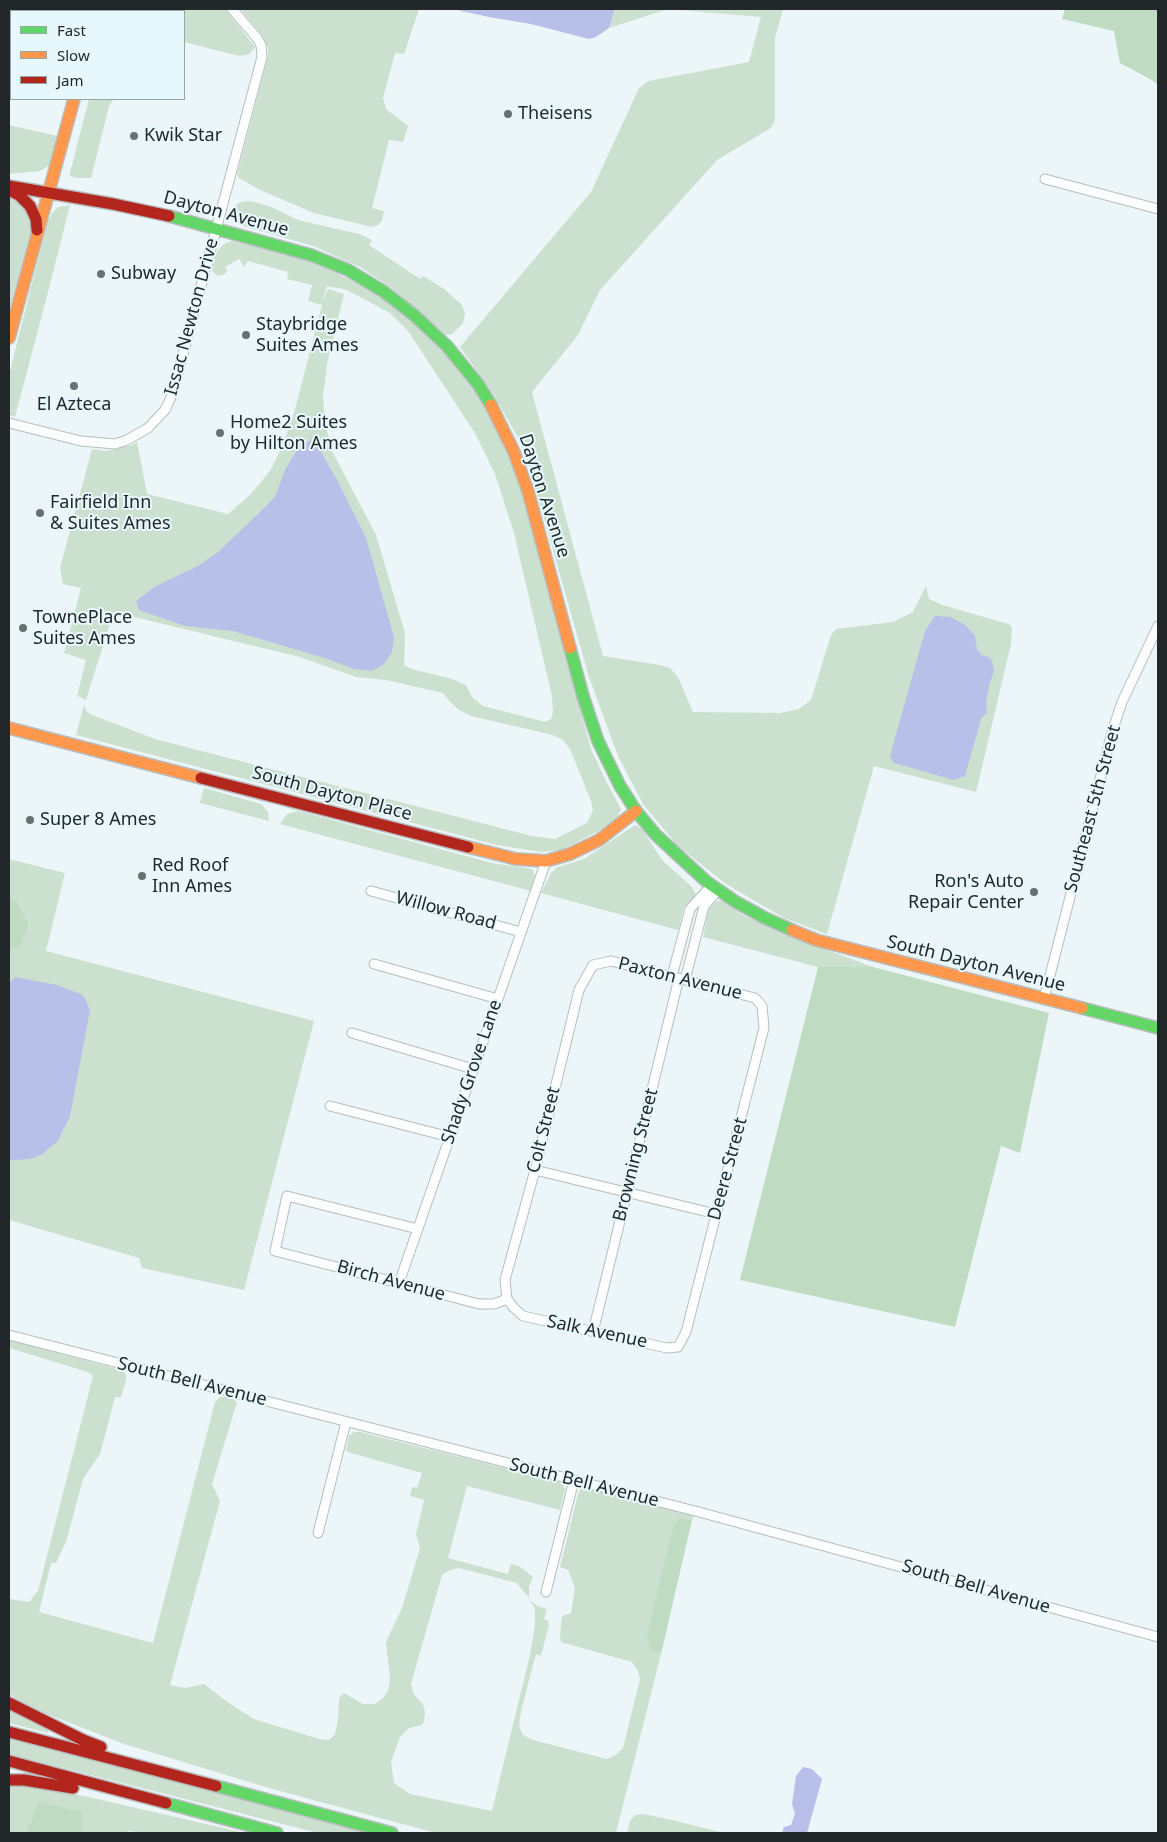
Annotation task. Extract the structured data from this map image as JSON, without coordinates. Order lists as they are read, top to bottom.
{
  "streets": {
    "main road": ["Dayton Avenue", "South Dayton Place", "South Dayton Avenue"],
    "street": [
      "Issac Newton Drive",
      "Southeast 5th Street",
      "Willow Road",
      "Paxton Avenue",
      "Shady Grove Lane",
      "Colt Street",
      "Browning Street",
      "Deere Street",
      "Birch Avenue",
      "Salk Avenue",
      "South Bell Avenue"
    ]
  },
  "crossings": [
    ["Dayton Avenue", "Issac Newton Drive"],
    ["Dayton Avenue", "South Dayton Place"],
    ["Dayton Avenue", "South Dayton Avenue"],
    ["Dayton Avenue", "Browning Street"],
    ["South Dayton Place", "Shady Grove Lane"],
    ["Southeast 5th Street", "South Dayton Avenue"],
    ["Willow Road", "Shady Grove Lane"],
    ["Paxton Avenue", "Colt Street"],
    ["Paxton Avenue", "Browning Street"],
    ["Paxton Avenue", "Deere Street"],
    ["Shady Grove Lane", "Birch Avenue"],
    ["Colt Street", "Birch Avenue"],
    ["Colt Street", "Salk Avenue"],
    ["Browning Street", "Salk Avenue"],
    ["Deere Street", "Salk Avenue"],
    ["Birch Avenue", "Salk Avenue"]
  ],
  "places": [
    "Theisens",
    "Kwik Star",
    "Subway",
    "Staybridge Suites Ames",
    "El Azteca",
    "Home2 Suites by Hilton Ames",
    "Fairfield Inn & Suites Ames",
    "TownePlace Suites Ames",
    "Super 8 Ames",
    "Red Roof Inn Ames",
    "Ron's Auto Repair Center"
  ],
  "legend": ["Fast", "Slow", "Jam"]
}
